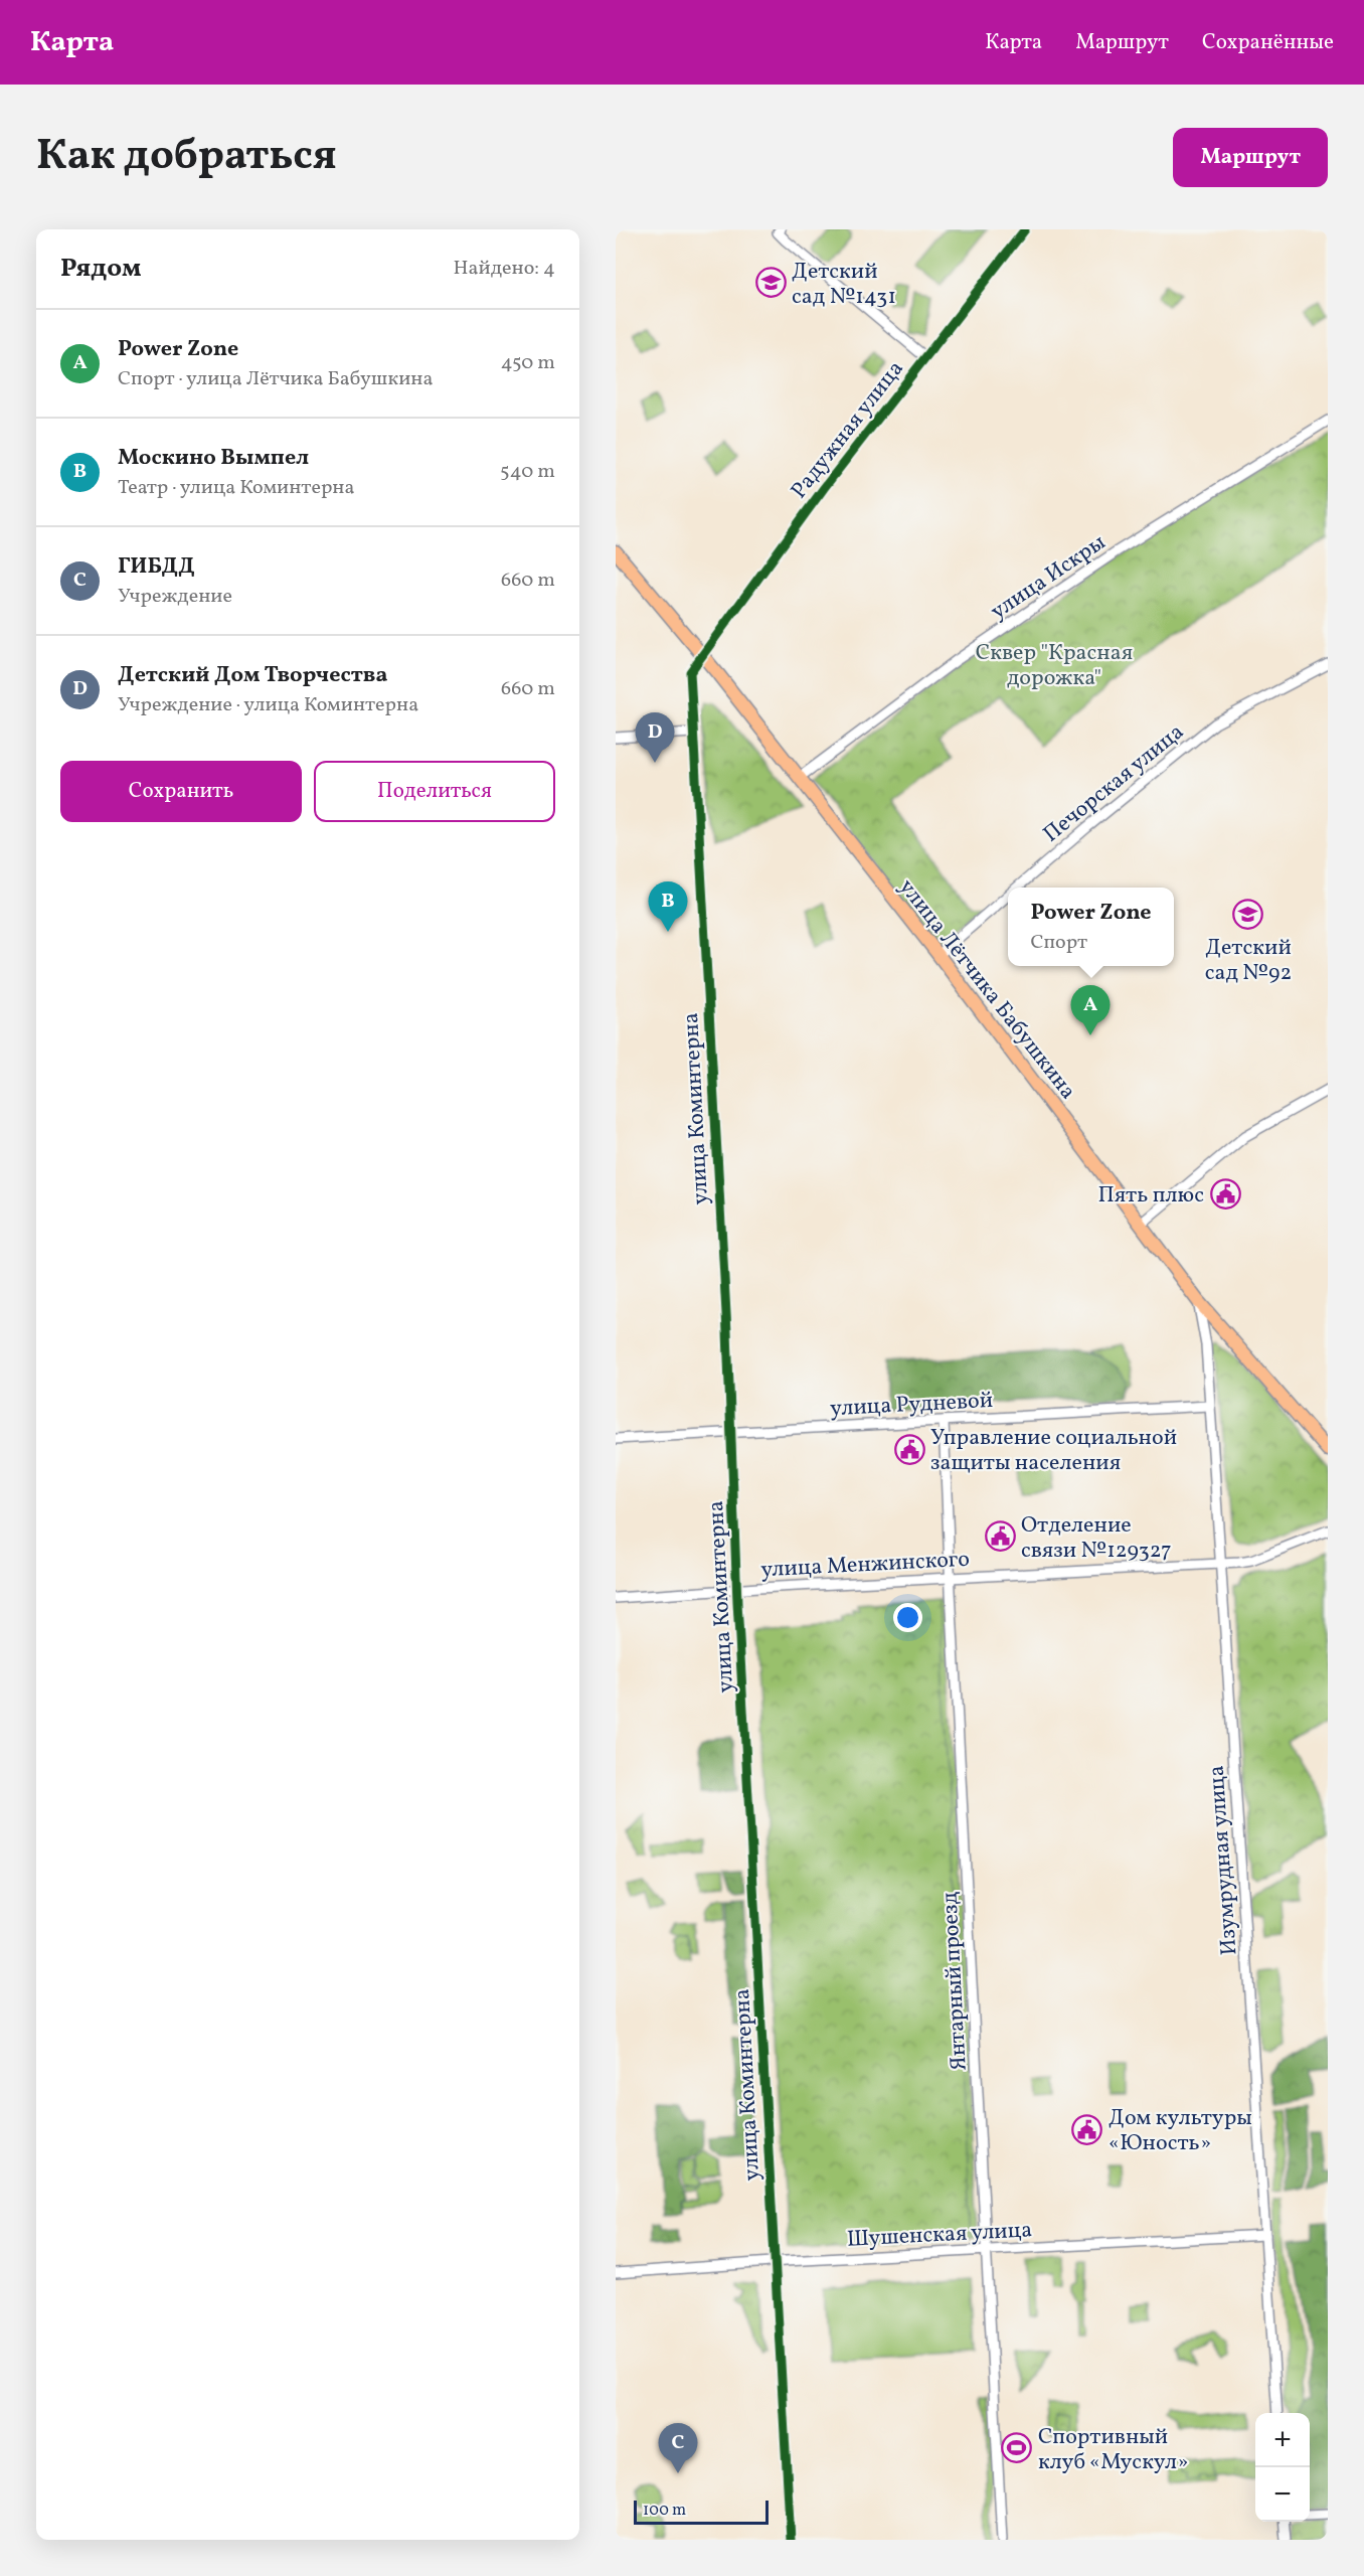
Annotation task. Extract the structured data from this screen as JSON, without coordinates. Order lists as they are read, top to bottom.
{
  "streets": {
    "main road": ["улица Лётчика Бабушкина"],
    "street": [
      "Радужная улица",
      "улица Искры",
      "Печорская улица",
      "улица Коминтерна",
      "улица Рудневой",
      "улица Менжинского",
      "Изумрудная улица",
      "Янтарный проезд",
      "Шушенская улица"
    ]
  },
  "crossings": [
    ["Радужная улица", "улица Лётчика Бабушкина"],
    ["Радужная улица", "улица Коминтерна"],
    ["улица Искры", "улица Лётчика Бабушкина"],
    ["Печорская улица", "улица Лётчика Бабушкина"],
    ["улица Лётчика Бабушкина", "улица Коминтерна"],
    ["улица Лётчика Бабушкина", "Изумрудная улица"],
    ["улица Коминтерна", "улица Рудневой"],
    ["улица Коминтерна", "улица Менжинского"],
    ["улица Коминтерна", "Шушенская улица"],
    ["улица Рудневой", "Изумрудная улица"],
    ["улица Рудневой", "Янтарный проезд"],
    ["улица Менжинского", "Изумрудная улица"],
    ["улица Менжинского", "Янтарный проезд"],
    ["Изумрудная улица", "Шушенская улица"],
    ["Янтарный проезд", "Шушенская улица"]
  ],
  "parks": ["Сквер \"Красная дорожка\""],
  "places": {
    "school or university": ["Детский сад №1431", "Детский сад №92"],
    "public building": [
      "Пять плюс",
      "Управление социальной защиты населения",
      "Отделение связи №129327",
      "Дом культуры «Юность»"
    ],
    "sports": ["Спортивный клуб «Мускул»"]
  },
  "scale_bar": "100 m",
  "page": {
    "header": "Карта",
    "nav": ["Карта", "Маршрут", "Сохранённые"],
    "title": "Как добраться",
    "buttons": [
      "Маршрут",
      ["Сохранить", "Поделиться"]
    ],
    "heading": ["Рядом", "Найдено: 4"],
    "list": [
      {
        "mark": "A",
        "name": "Power Zone",
        "note": "Спорт · улица Лётчика Бабушкина",
        "value": "450 m"
      },
      {
        "mark": "B",
        "name": "Москино Вымпел",
        "note": "Театр · улица Коминтерна",
        "value": "540 m"
      },
      {
        "mark": "C",
        "name": "ГИБДД",
        "note": "Учреждение",
        "value": "660 m"
      },
      {
        "mark": "D",
        "name": "Детский Дом Творчества",
        "note": "Учреждение · улица Коминтерна",
        "value": "660 m"
      }
    ],
    "pins": [
      "D",
      "B",
      "A",
      "C"
    ],
    "popup": ["Power Zone", "Спорт"],
    "map_buttons": ["+", "−"],
    "scale": "100 m"
  }
}
